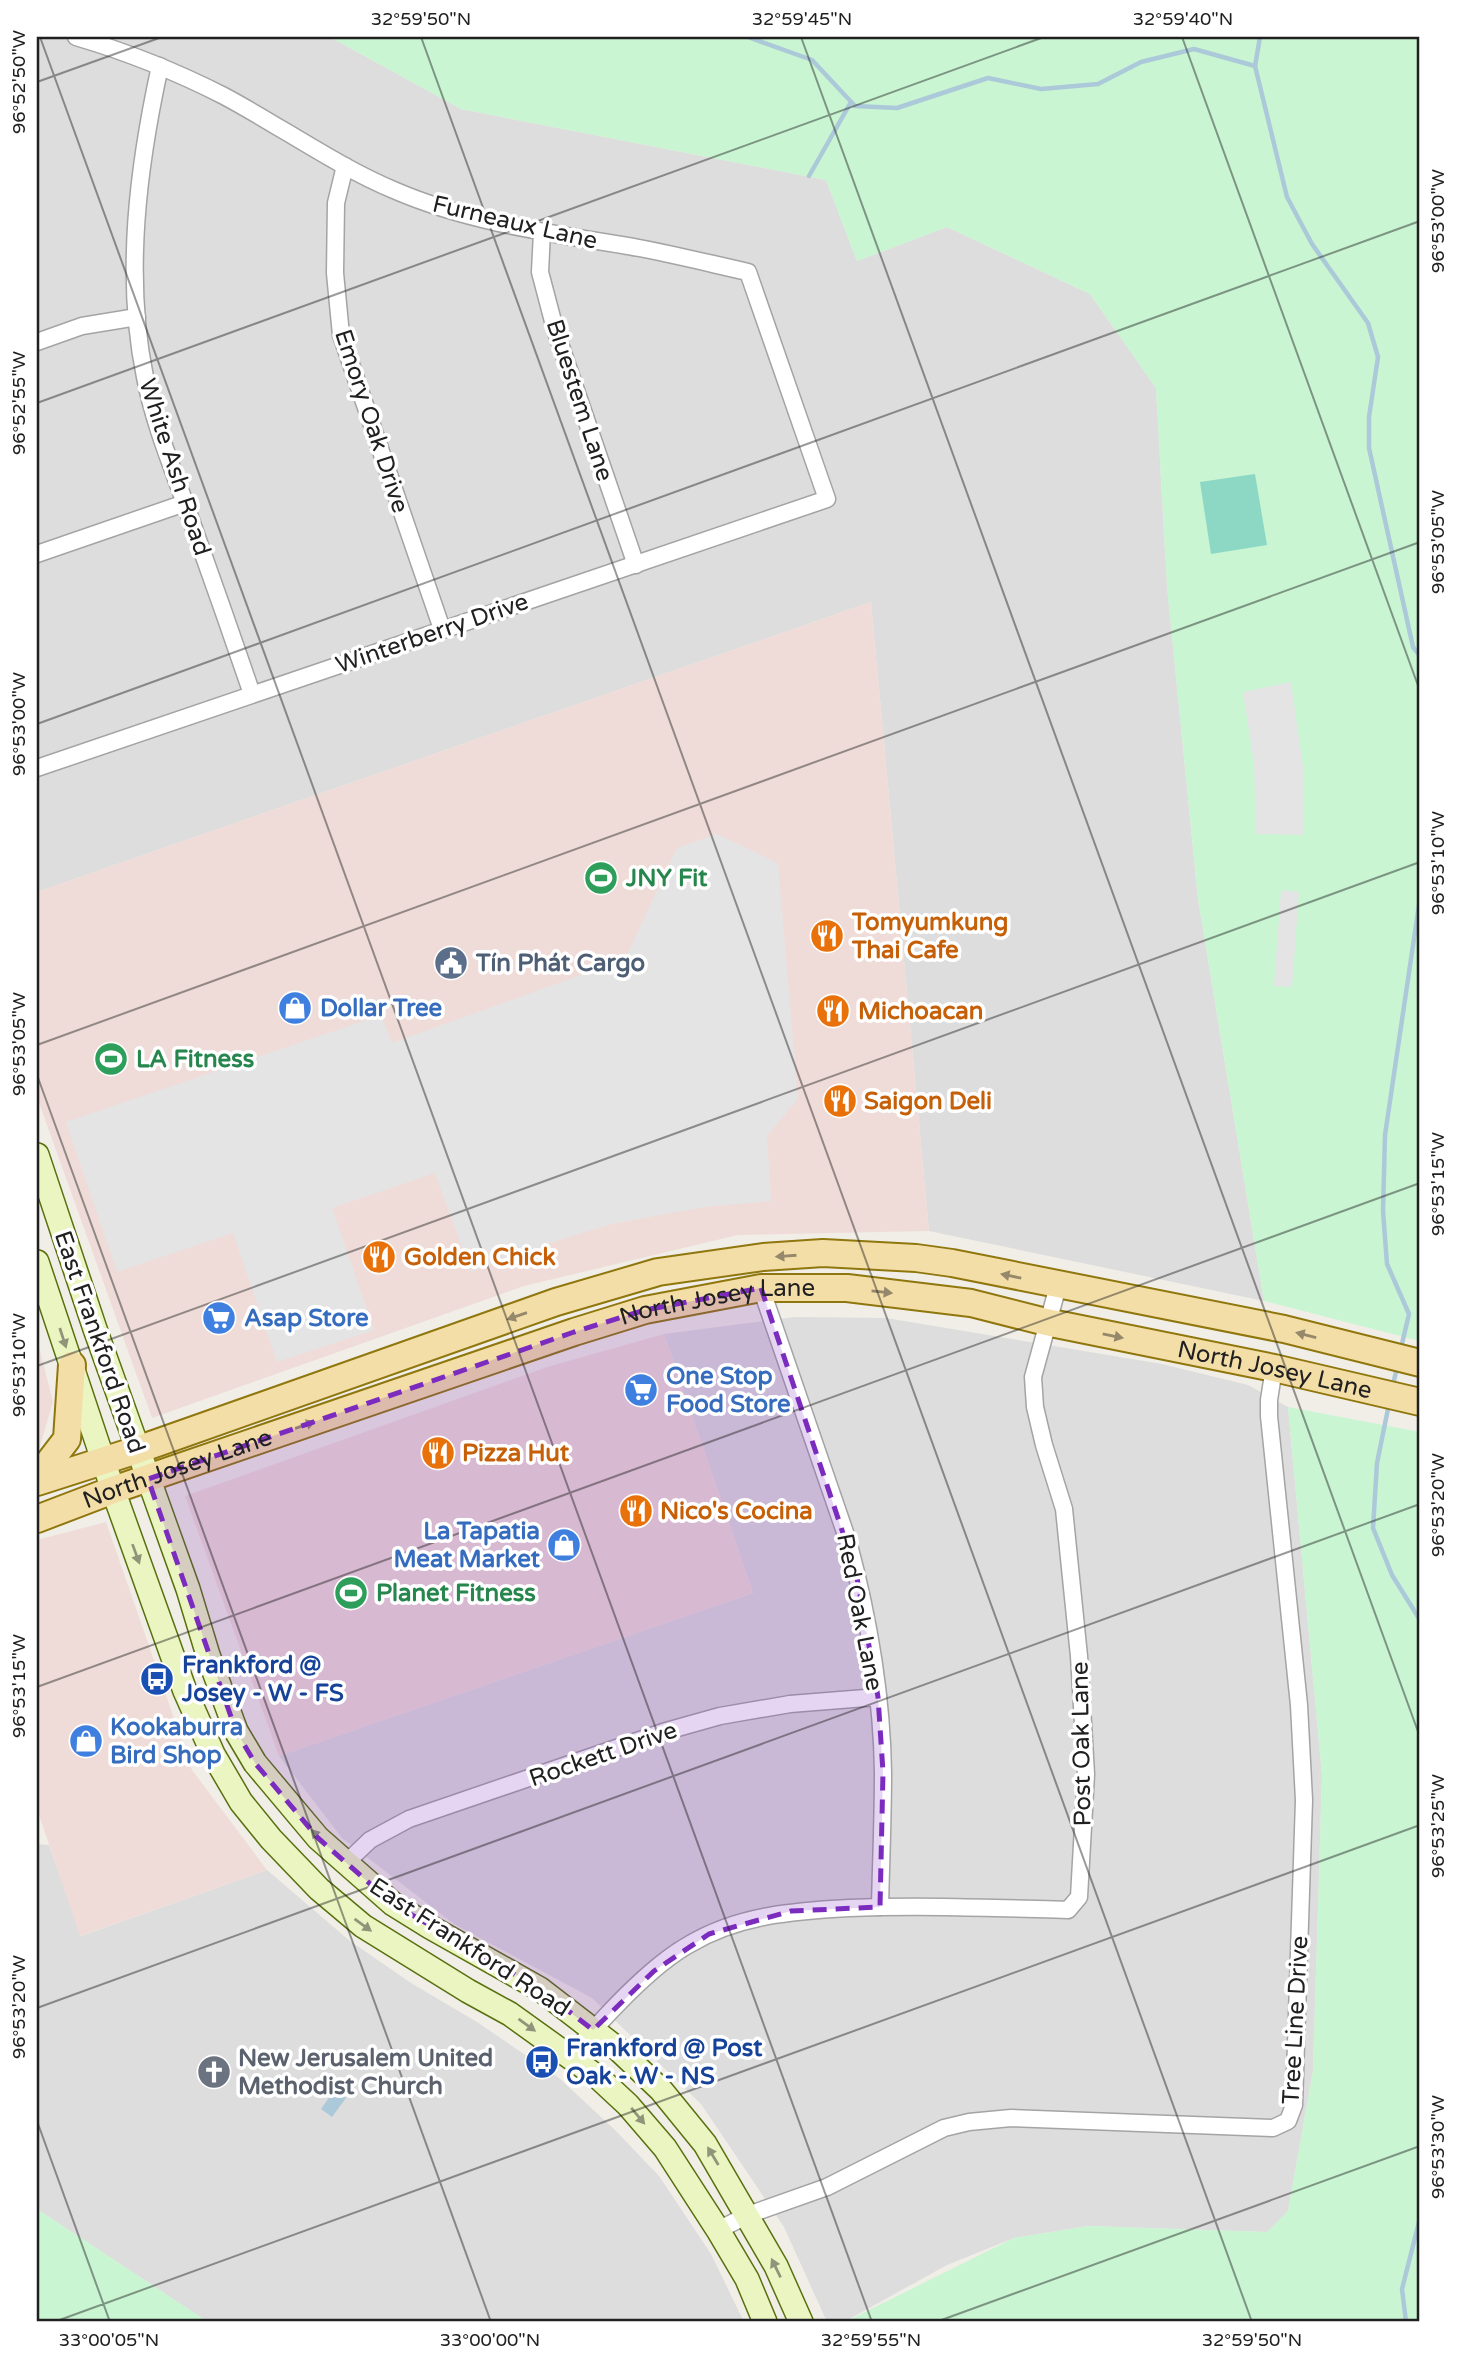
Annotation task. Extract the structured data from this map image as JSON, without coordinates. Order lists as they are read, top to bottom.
{
  "streets": {
    "main road": ["North Josey Lane", "East Frankford Road"],
    "street": [
      "Furneaux Lane",
      "Bluestem Lane",
      "Emory Oak Drive",
      "White Ash Road",
      "Winterberry Drive",
      "Red Oak Lane",
      "Post Oak Lane",
      "Rockett Drive",
      "Tree Line Drive"
    ]
  },
  "crossings": [
    ["Furneaux Lane", "Bluestem Lane"],
    ["Furneaux Lane", "Emory Oak Drive"],
    ["Furneaux Lane", "White Ash Road"],
    ["Furneaux Lane", "Winterberry Drive"],
    ["Bluestem Lane", "Winterberry Drive"],
    ["Emory Oak Drive", "Winterberry Drive"],
    ["White Ash Road", "Winterberry Drive"],
    ["North Josey Lane", "East Frankford Road"],
    ["North Josey Lane", "Red Oak Lane"],
    ["North Josey Lane", "Post Oak Lane"],
    ["North Josey Lane", "Tree Line Drive"],
    ["East Frankford Road", "Post Oak Lane"],
    ["East Frankford Road", "Rockett Drive"],
    ["East Frankford Road", "Tree Line Drive"],
    ["Red Oak Lane", "Post Oak Lane"],
    ["Red Oak Lane", "Rockett Drive"]
  ],
  "places": {
    "sports": ["JNY Fit", "LA Fitness", "Planet Fitness"],
    "restaurant": [
      "Tomyumkung Thai Cafe",
      "Michoacan",
      "Saigon Deli",
      "Golden Chick",
      "Pizza Hut",
      "Nico's Cocina"
    ],
    "public building": ["Tín Phát Cargo"],
    "shop": ["Dollar Tree", "La Tapatia Meat Market", "Kookaburra Bird Shop"],
    "supermarket": ["Asap Store", "One Stop Food Store"],
    "bus stop": ["Frankford @ Josey - W - FS", "Frankford @ Post Oak - W - NS"],
    "church": ["New Jerusalem United Methodist Church"]
  },
  "coordinates": [
    "32°59'50\"N",
    "32°59'45\"N",
    "32°59'40\"N",
    "96°52'50\"W",
    "96°53'00\"W",
    "96°52'55\"W",
    "96°53'05\"W",
    "96°53'10\"W",
    "96°53'15\"W",
    "96°53'20\"W",
    "96°53'25\"W",
    "96°53'30\"W",
    "33°00'05\"N",
    "33°00'00\"N",
    "32°59'55\"N"
  ]
}
